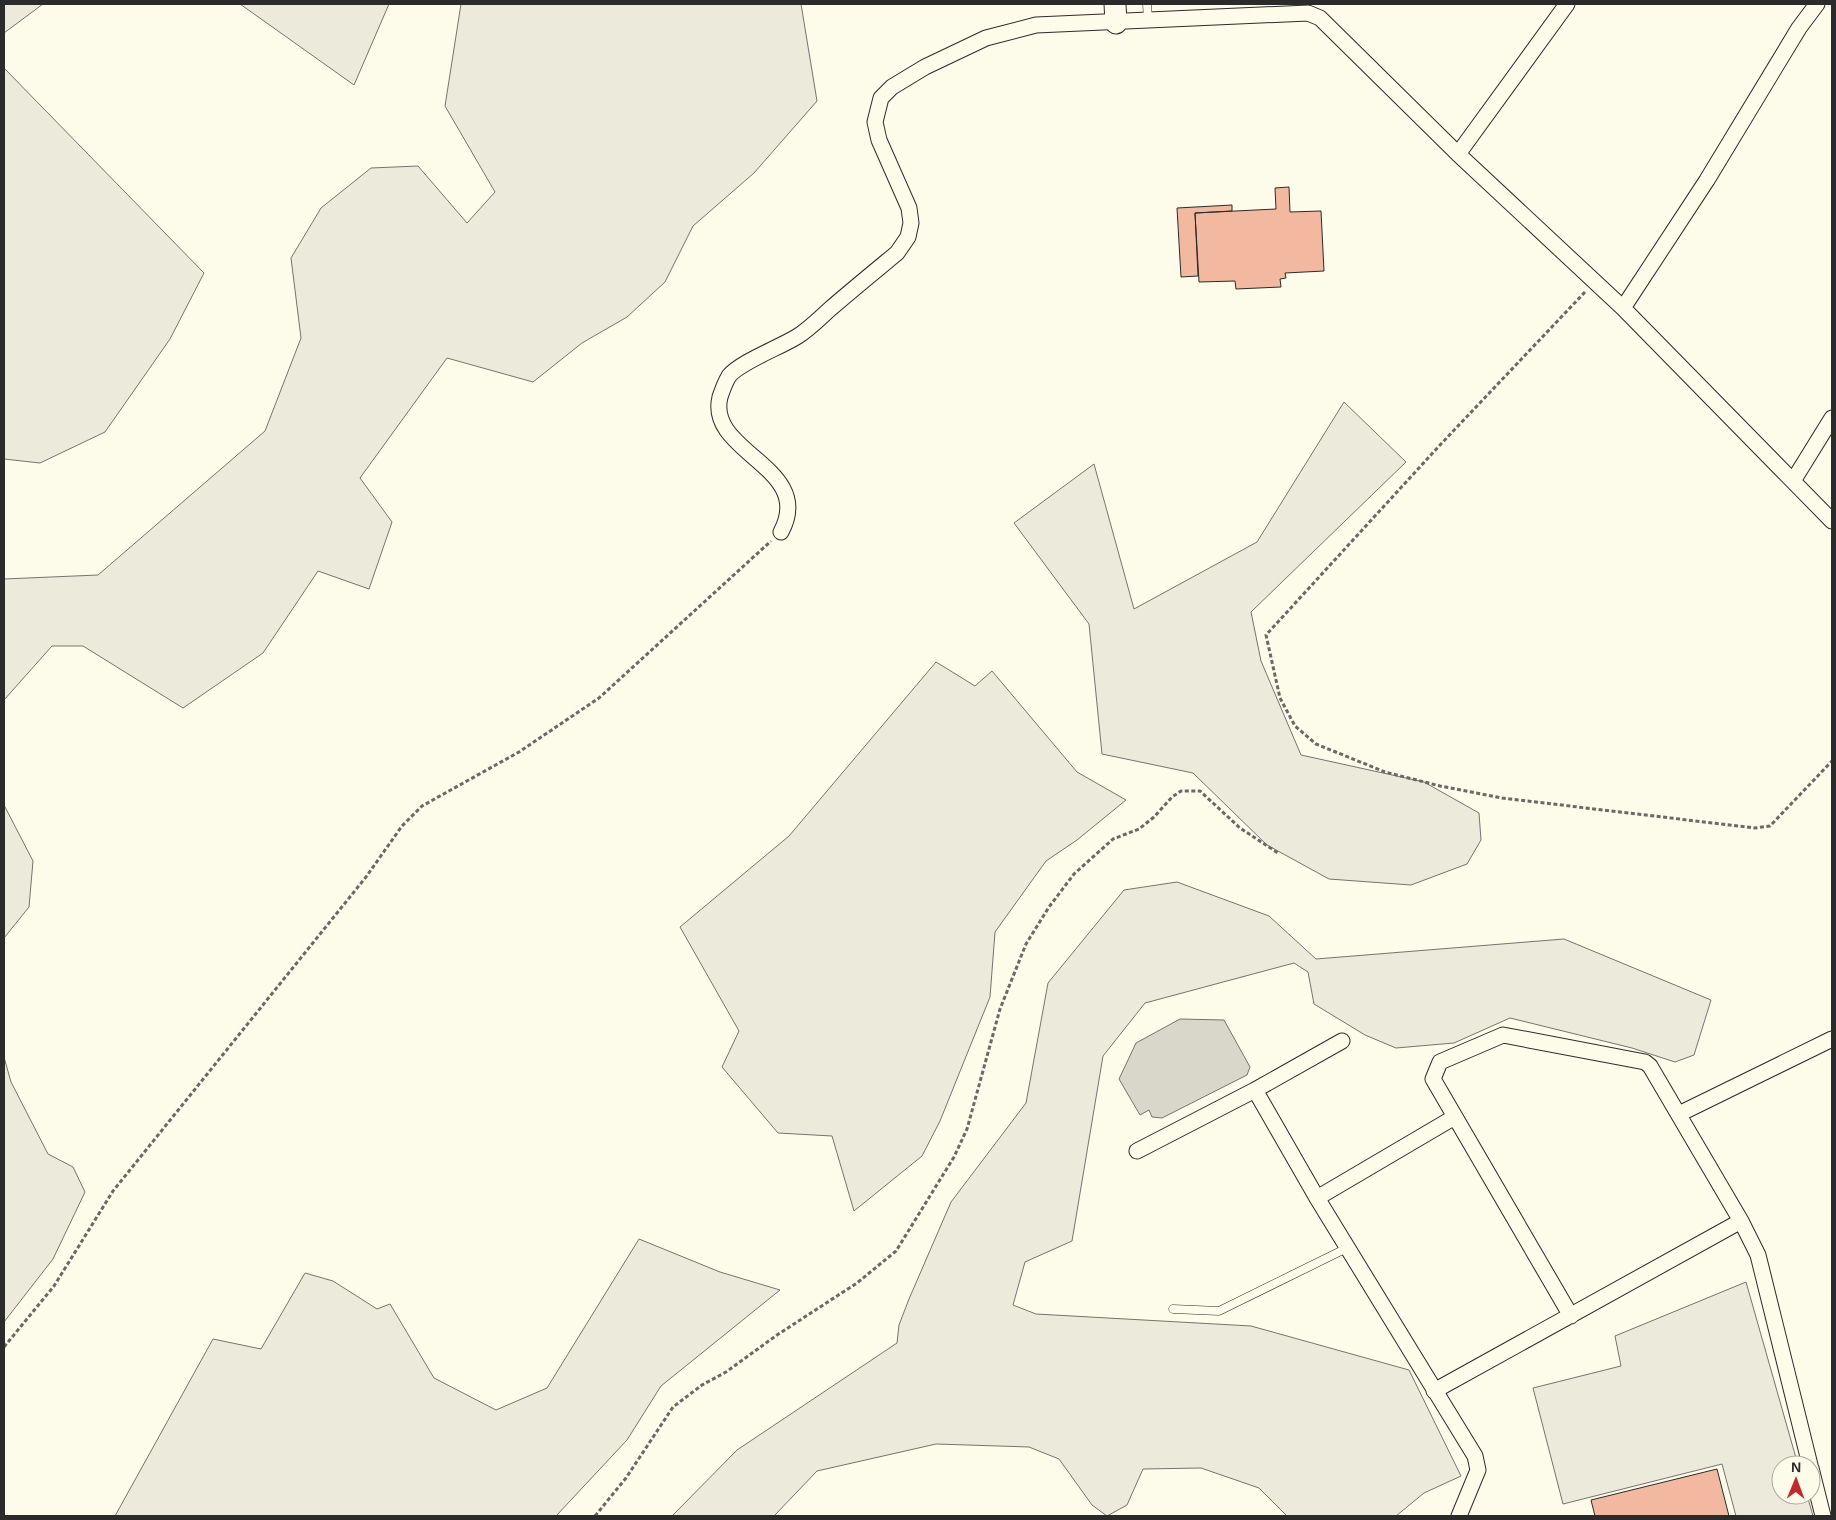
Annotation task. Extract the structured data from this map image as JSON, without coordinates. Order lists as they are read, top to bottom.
{
  "north": "top"
}
